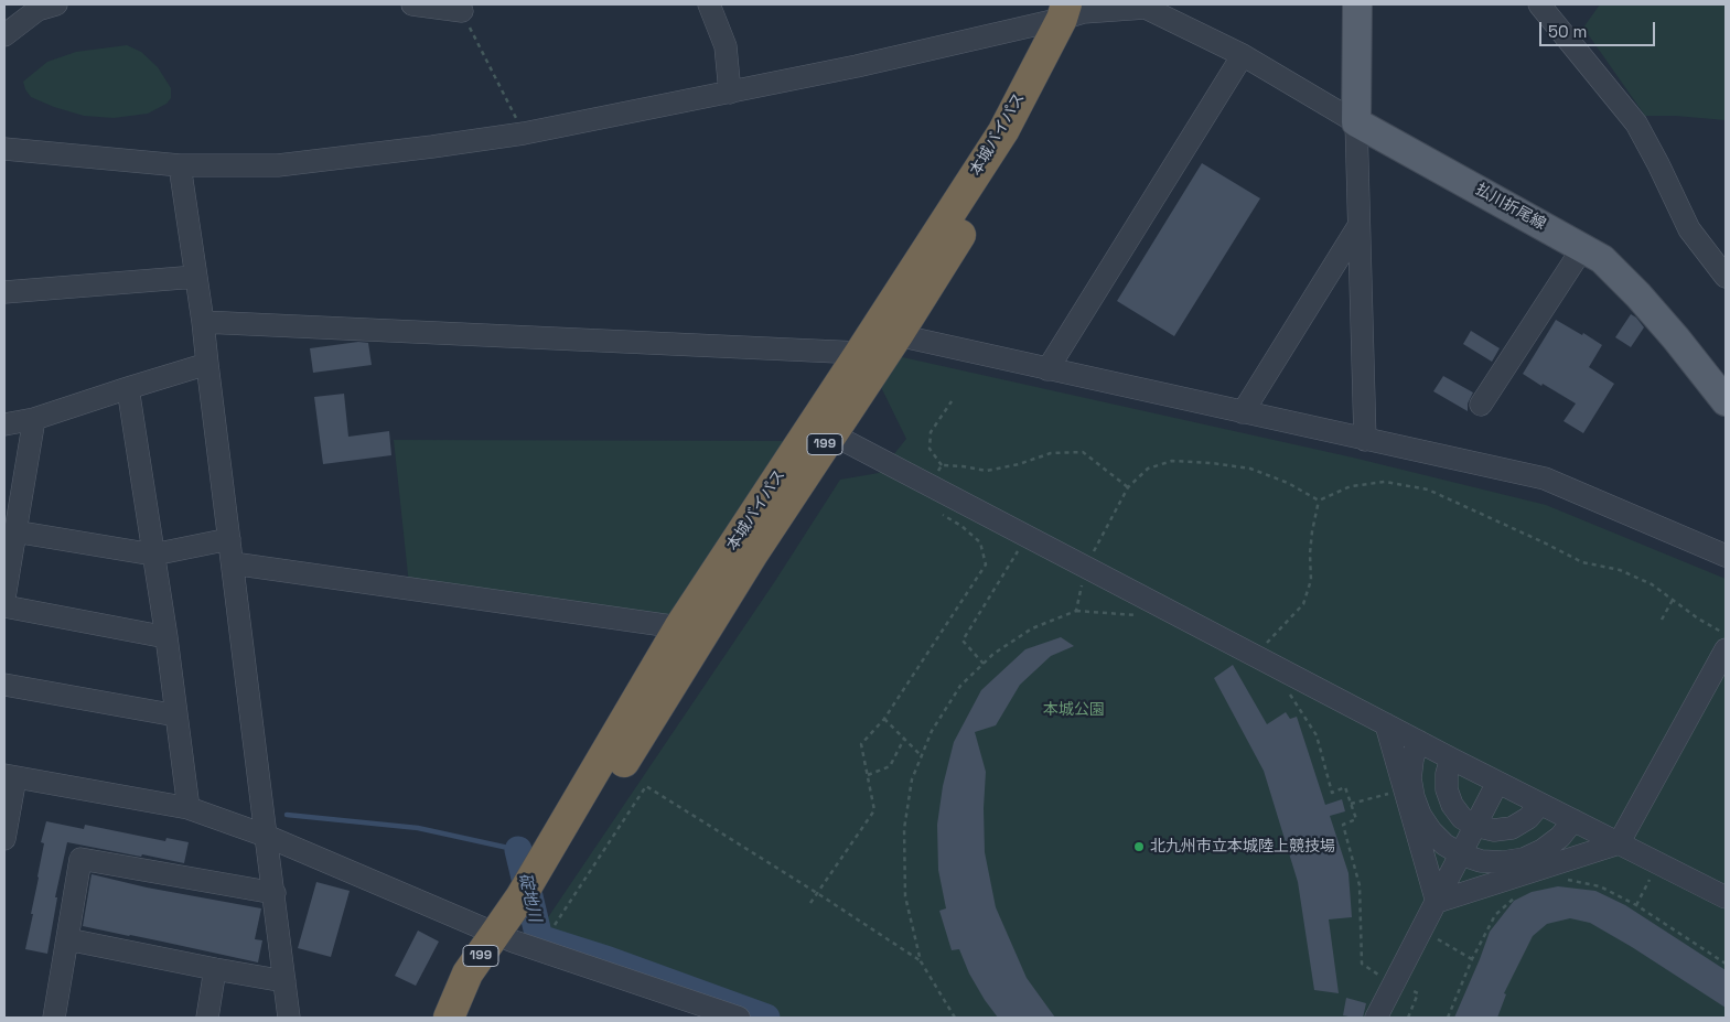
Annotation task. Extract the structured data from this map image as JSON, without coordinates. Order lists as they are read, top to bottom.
{
  "streets": {
    "highway": ["本城バイパス", "199"],
    "main road": ["払川折尾線"]
  },
  "water": ["碇地川"],
  "parks": ["本城公園"],
  "places": ["北九州市立本城陸上競技場"],
  "scale_bar": "50 m"
}
